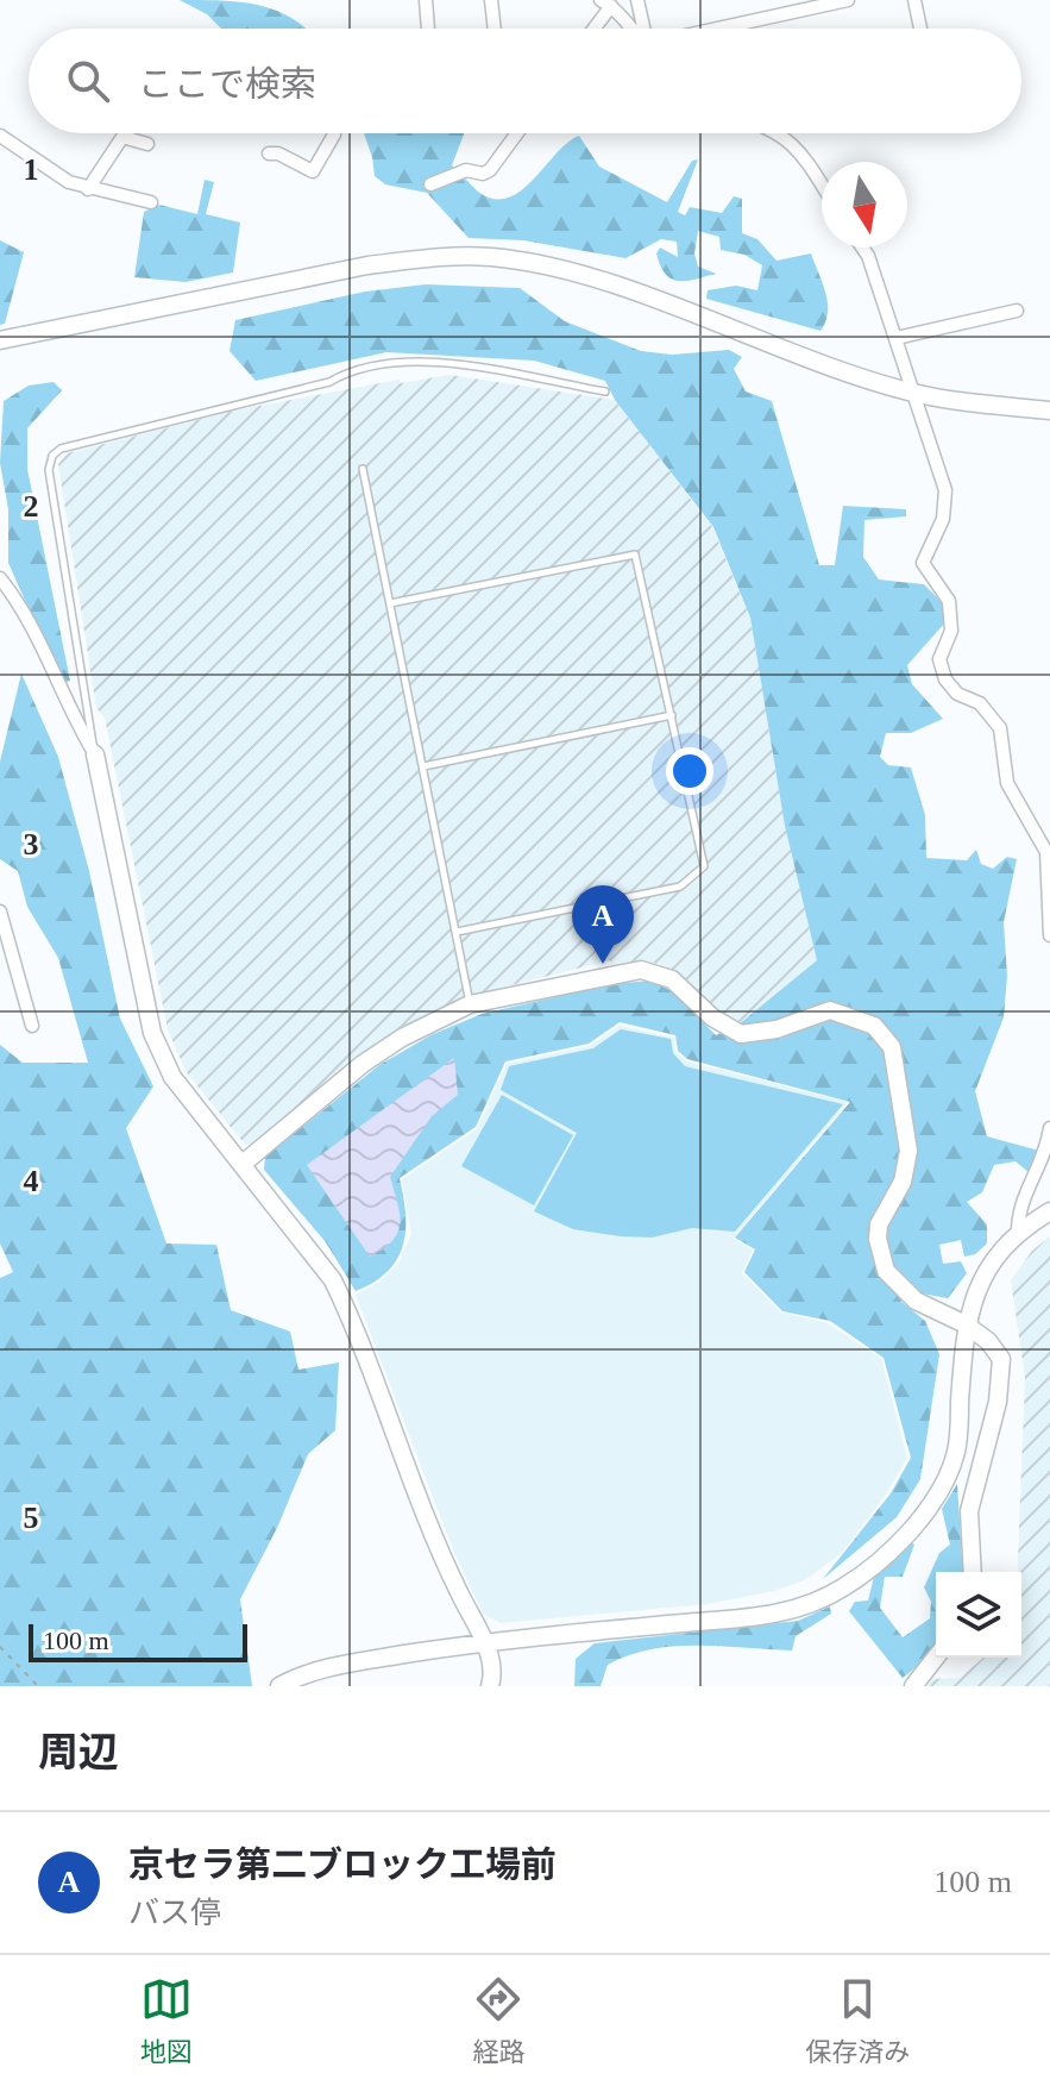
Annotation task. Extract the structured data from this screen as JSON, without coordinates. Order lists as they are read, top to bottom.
{
  "scale_bar": "100 m",
  "north": "bottom",
  "page": {
    "search": "ここで検索",
    "pins": "A",
    "scale": "100 m",
    "heading": "周辺",
    "list": [
      {
        "mark": "A",
        "name": "京セラ第二ブロック工場前",
        "note": "バス停",
        "value": "100 m"
      }
    ],
    "nav": ["地図", "経路", "保存済み"]
  },
  "grid": {
    "rows": [
      "1",
      "2",
      "3",
      "4",
      "5"
    ]
  }
}
